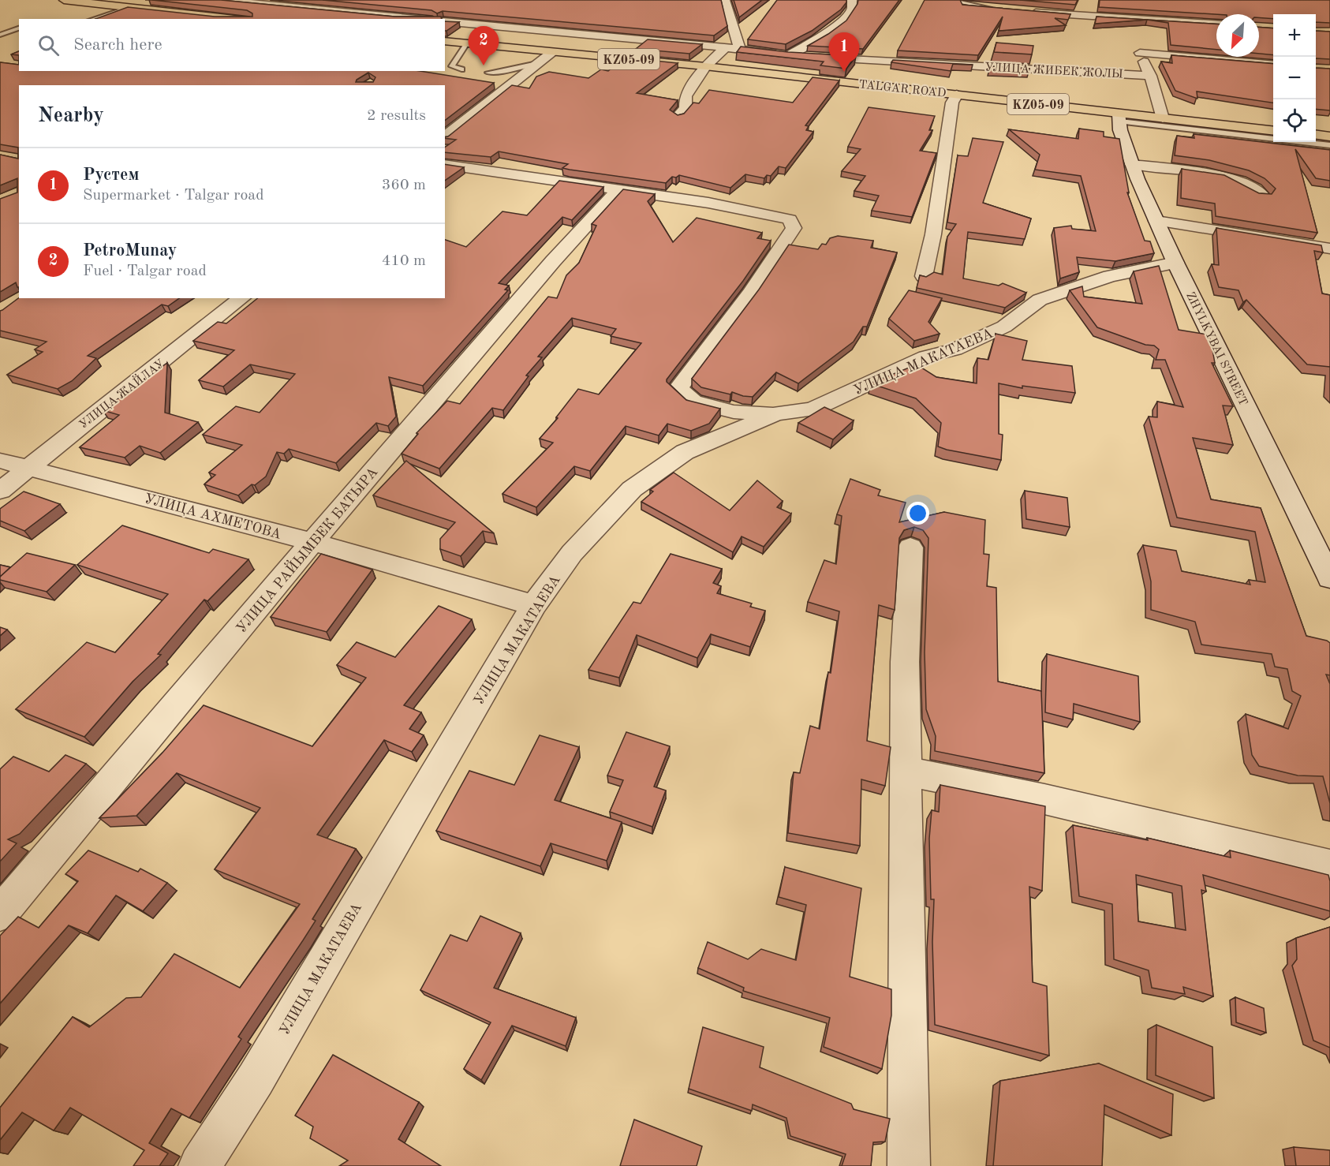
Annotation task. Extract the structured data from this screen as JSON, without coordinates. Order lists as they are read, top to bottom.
{
  "streets": {
    "main road": ["KZ05-09", "TALGAR ROAD"],
    "street": [
      "УЛИЦА ЖИБЕК ЖОЛЫ",
      "ZHYLKYBAI STREET",
      "УЛИЦА МАКАТАЕВА",
      "УЛИЦА ЖАЙЛАУ",
      "УЛИЦА АХМЕТОВА",
      "УЛИЦА РАЙЫМБЕК БАТЫРА"
    ]
  },
  "crossings": [
    ["TALGAR ROAD", "ZHYLKYBAI STREET"],
    ["ZHYLKYBAI STREET", "УЛИЦА МАКАТАЕВА"],
    ["УЛИЦА МАКАТАЕВА", "УЛИЦА АХМЕТОВА"],
    ["УЛИЦА ЖАЙЛАУ", "УЛИЦА АХМЕТОВА"],
    ["УЛИЦА АХМЕТОВА", "УЛИЦА РАЙЫМБЕК БАТЫРА"]
  ],
  "north": "bottom left",
  "page": {
    "map_buttons": ["+", "−"],
    "search": "Search here",
    "pins": ["2", "1"],
    "heading": ["Nearby", "2 results"],
    "list": [
      {
        "mark": "1",
        "name": "Рустем",
        "note": "Supermarket · Talgar road",
        "value": "360 m"
      },
      {
        "mark": "2",
        "name": "PetroMunay",
        "note": "Fuel · Talgar road",
        "value": "410 m"
      }
    ]
  }
}
